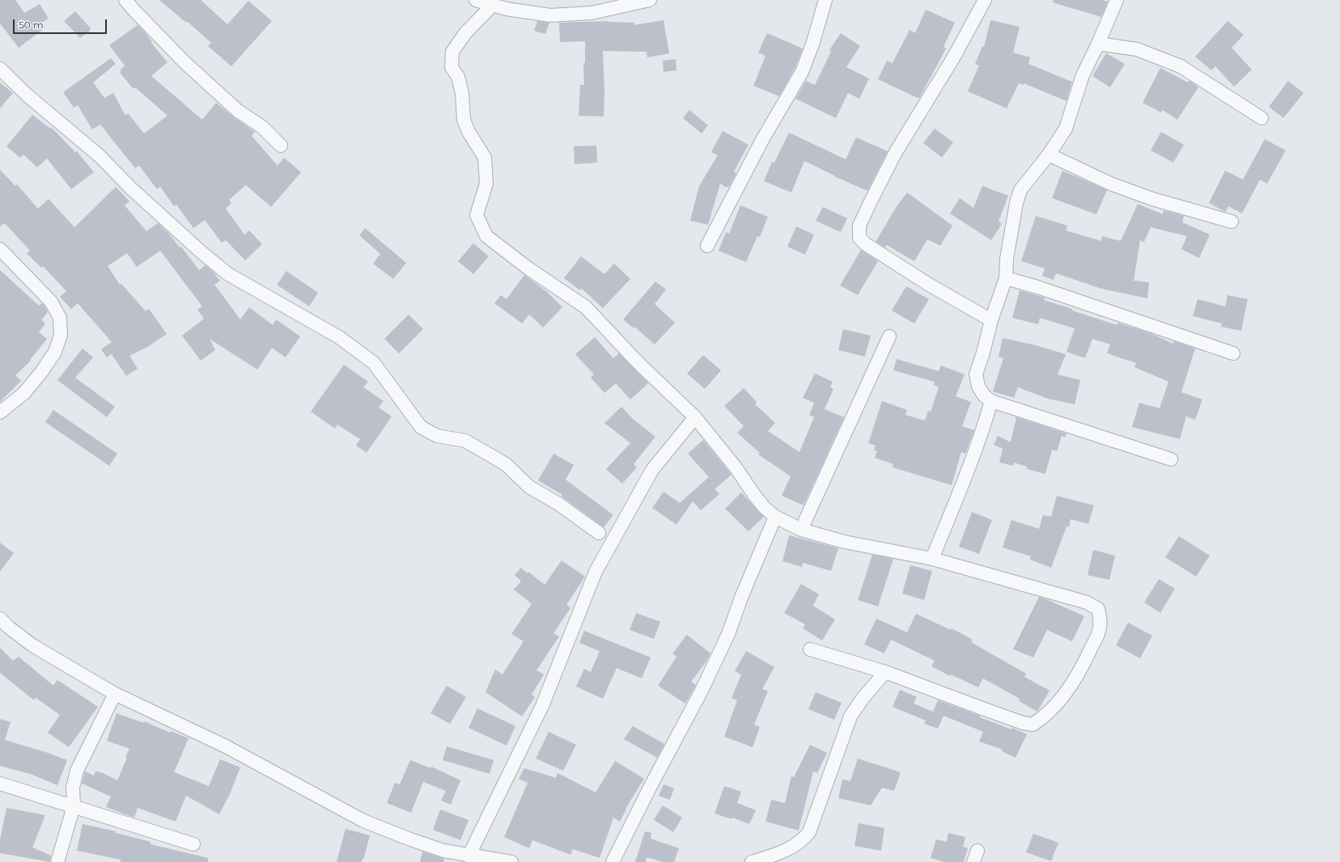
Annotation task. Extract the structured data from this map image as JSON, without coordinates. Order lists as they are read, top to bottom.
{
  "scale_bar": "50 m"
}
